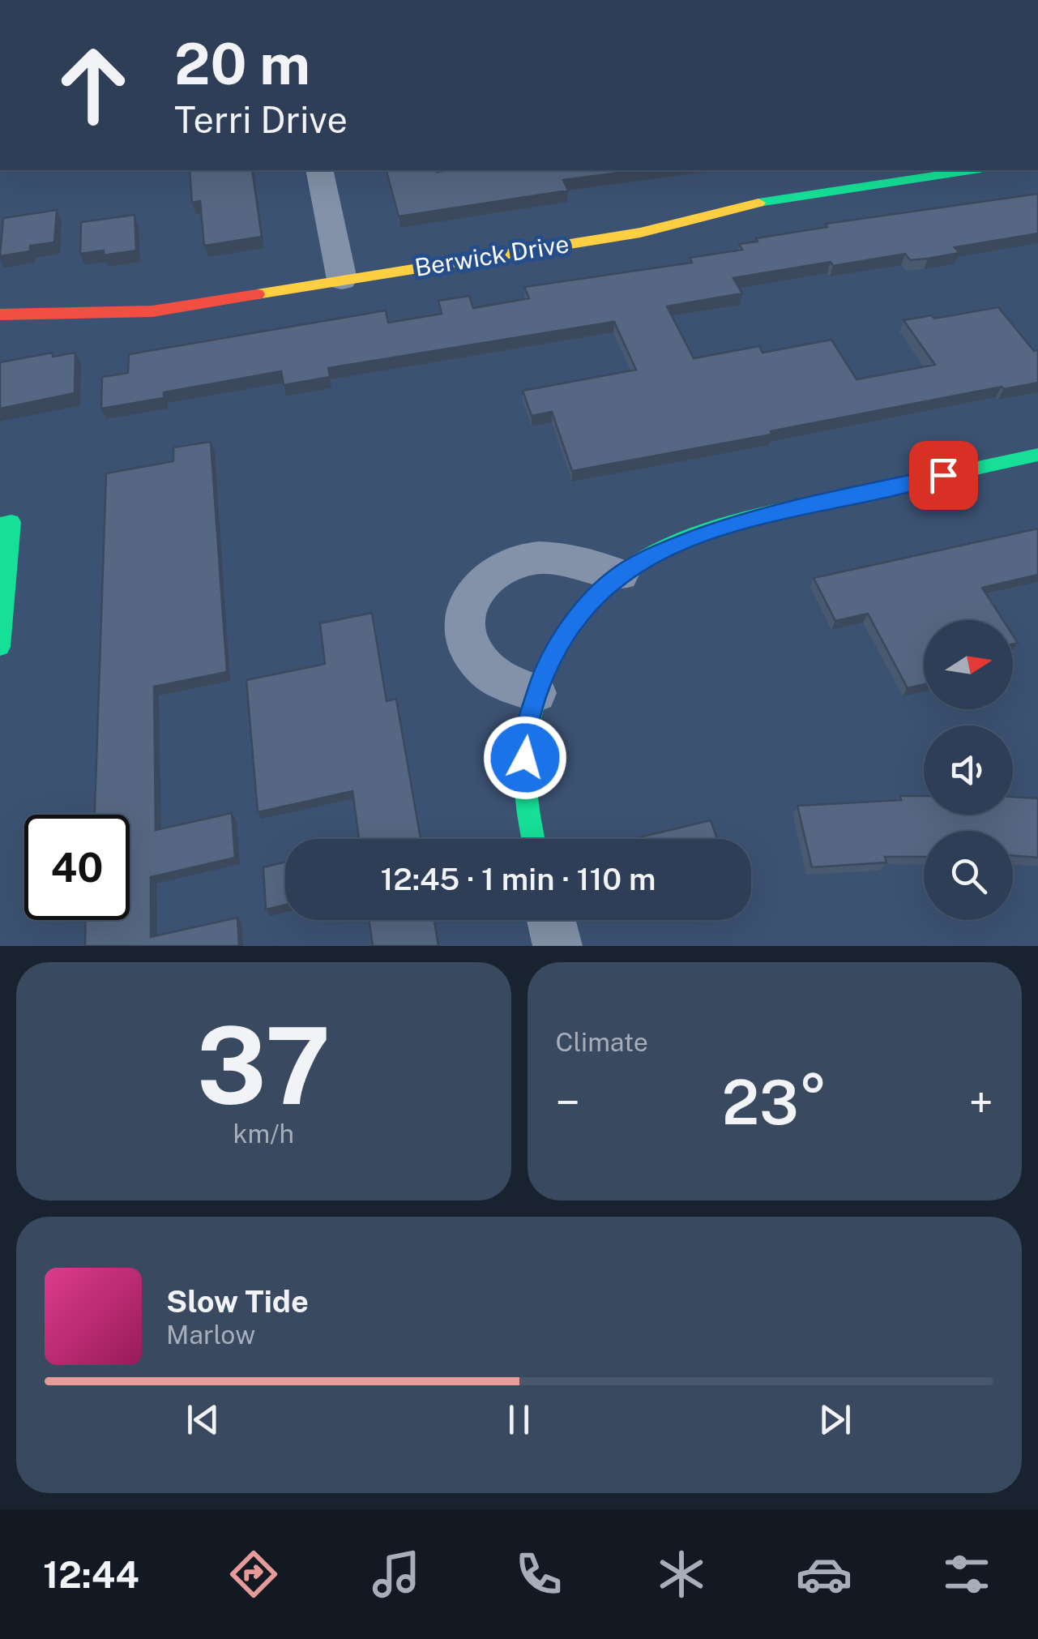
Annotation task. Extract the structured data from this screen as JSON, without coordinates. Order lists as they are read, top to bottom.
{
  "streets": {
    "street": ["Berwick Drive"]
  },
  "north": "right",
  "page": {
    "turn": ["20 m", "Terri Drive"],
    "limit": "40",
    "trip": "12:45 · 1 min · 110 m",
    "tile": [
      ["37", "km/h"],
      "Climate"
    ],
    "heat": ["−", "23°", "+"],
    "song": ["Slow Tide", "Marlow"],
    "tabs": "12:44"
  }
}
